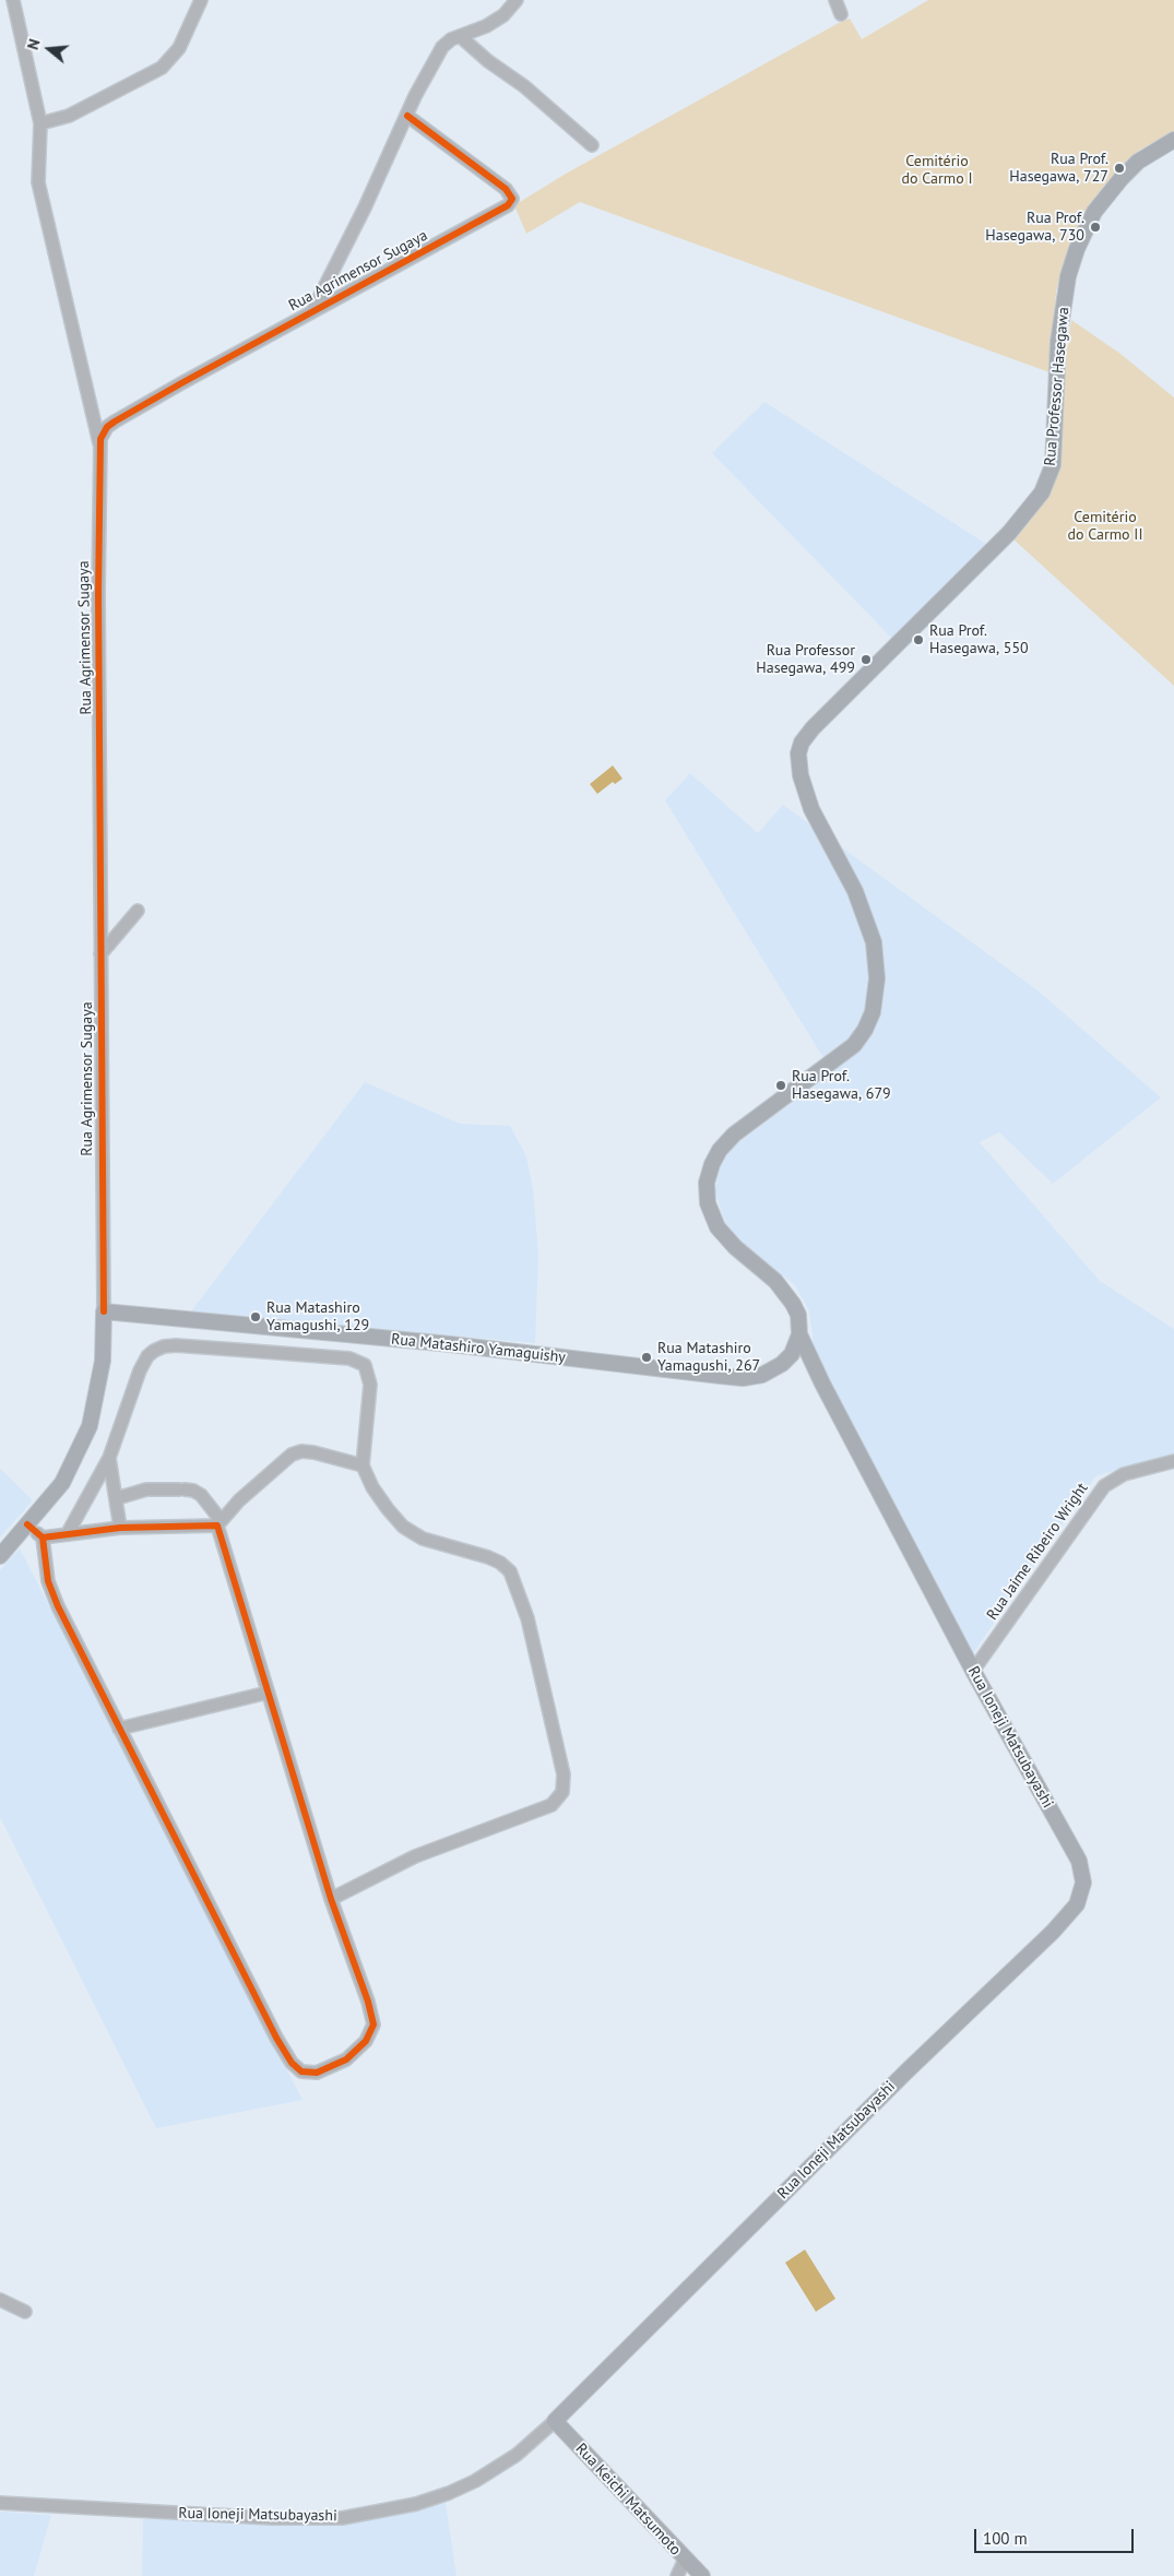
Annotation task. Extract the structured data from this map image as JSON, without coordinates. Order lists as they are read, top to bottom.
{
  "streets": {
    "main road": [
      "Rua Agrimensor Sugaya",
      "Rua Professor Hasegawa",
      "Rua Matashiro Yamaguishy",
      "Rua Ioneji Matsubayashi",
      "Rua Keichi Matsumoto"
    ],
    "street": ["Rua Jaime Ribeiro Wright"]
  },
  "crossings": [
    ["Rua Agrimensor Sugaya", "Rua Matashiro Yamaguishy"],
    ["Rua Professor Hasegawa", "Rua Matashiro Yamaguishy"],
    ["Rua Professor Hasegawa", "Rua Ioneji Matsubayashi"],
    ["Rua Matashiro Yamaguishy", "Rua Ioneji Matsubayashi"],
    ["Rua Jaime Ribeiro Wright", "Rua Ioneji Matsubayashi"],
    ["Rua Ioneji Matsubayashi", "Rua Keichi Matsumoto"]
  ],
  "parks": ["Cemitério do Carmo I", "Cemitério do Carmo II"],
  "places": [
    "Rua Prof. Hasegawa, 727",
    "Rua Prof. Hasegawa, 730",
    "Rua Prof. Hasegawa, 550",
    "Rua Professor Hasegawa, 499",
    "Rua Prof. Hasegawa, 679",
    "Rua Matashiro Yamagushi, 129",
    "Rua Matashiro Yamagushi, 267"
  ],
  "scale_bar": "100 m",
  "north": "left"
}
